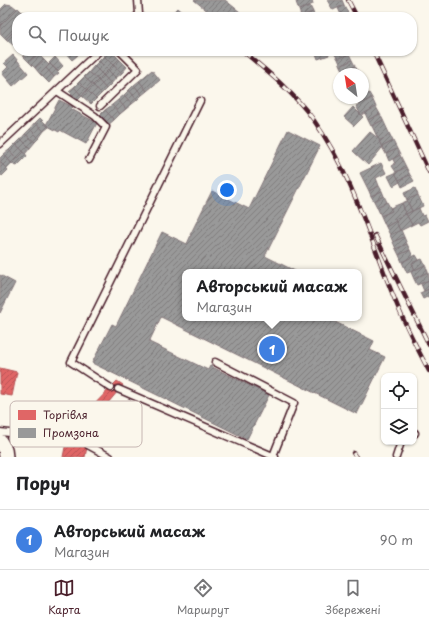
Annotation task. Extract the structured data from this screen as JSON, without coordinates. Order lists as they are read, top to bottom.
{
  "legend": ["Торгівля", "Промзона"],
  "north": "top left",
  "page": {
    "search": "Пошук",
    "popup": ["Авторський масаж", "Магазин"],
    "pins": "1",
    "heading": "Поруч",
    "list": [
      {
        "mark": "1",
        "name": "Авторський масаж",
        "note": "Магазин",
        "value": "90 m"
      }
    ],
    "nav": ["Карта", "Маршрут", "Збережені"]
  }
}
